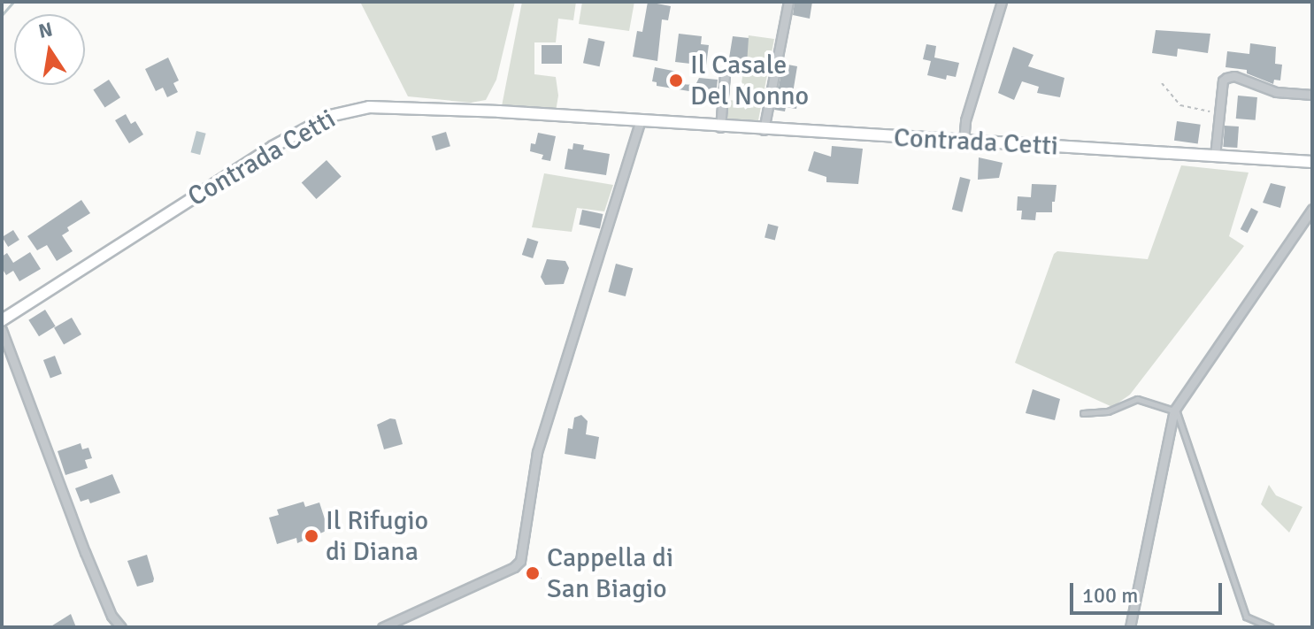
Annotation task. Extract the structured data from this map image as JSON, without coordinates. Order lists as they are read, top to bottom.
{
  "streets": {
    "main road": ["Contrada Cetti"]
  },
  "places": ["Il Casale Del Nonno", "Il Rifugio di Diana", "Cappella di San Biagio"],
  "scale_bar": "100 m",
  "north": "top"
}
